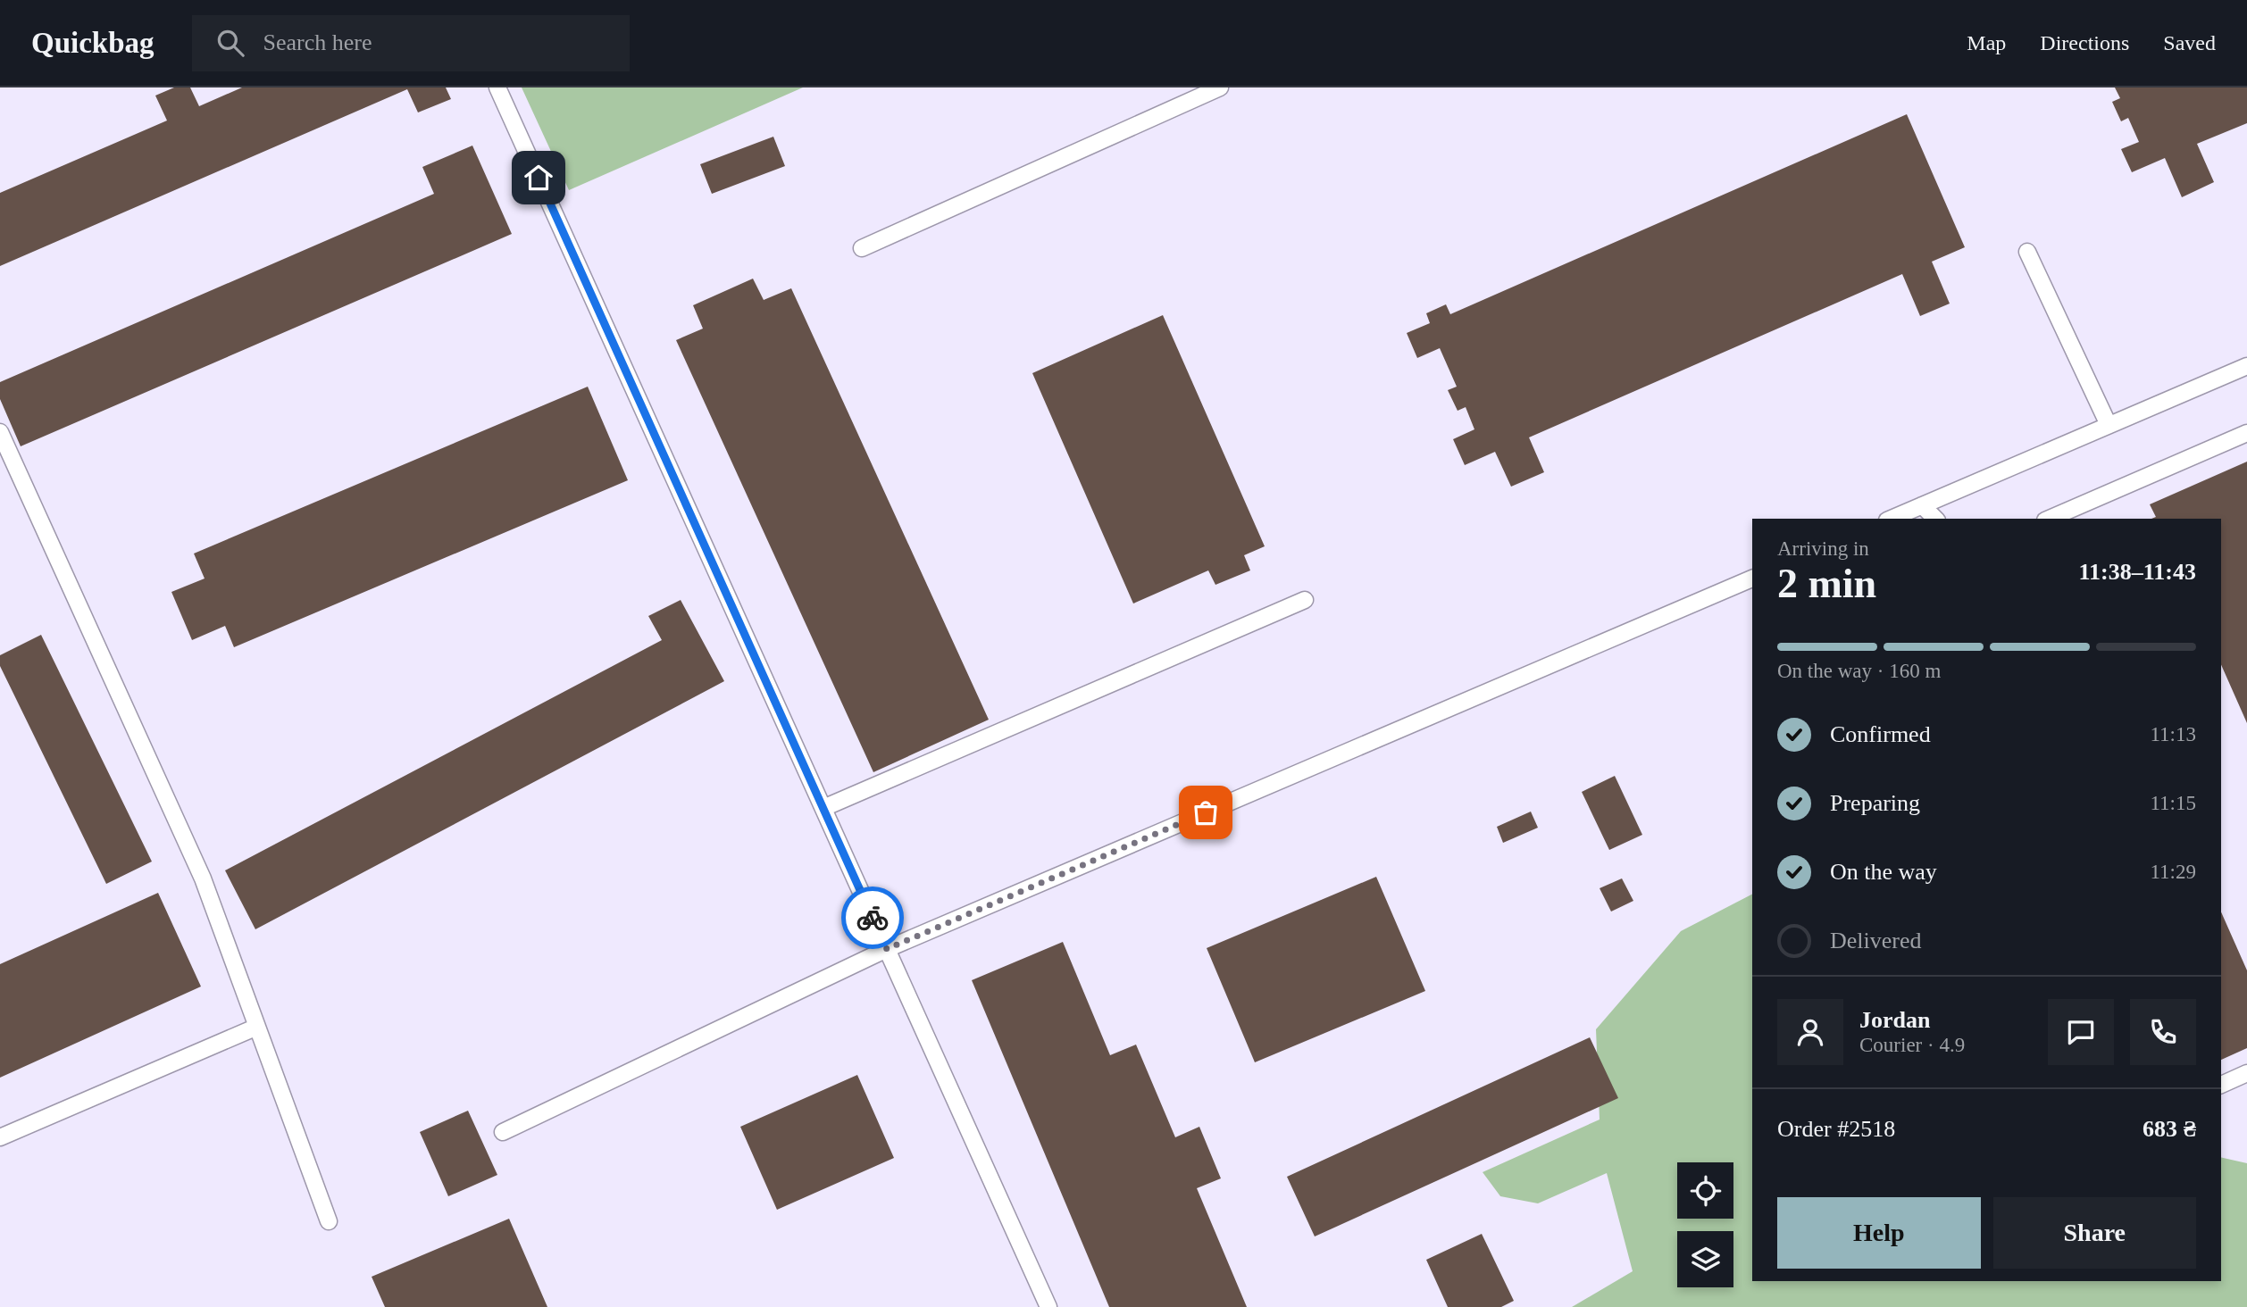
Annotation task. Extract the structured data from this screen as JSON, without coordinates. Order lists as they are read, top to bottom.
{
  "page": {
    "header": "Quickbag",
    "search": "Search here",
    "nav": ["Map", "Directions", "Saved"],
    "heading": ["2 min", "Arriving in", "11:38–11:43"],
    "panel": [
      "Jordan",
      "Courier · 4.9",
      "Order #2518",
      "683 ₴"
    ],
    "bar": "On the way · 160 m",
    "list": [
      ["Confirmed", "11:13"],
      ["Preparing", "11:15"],
      ["On the way", "11:29"],
      "Delivered"
    ],
    "buttons": ["Help", "Share"]
  }
}
